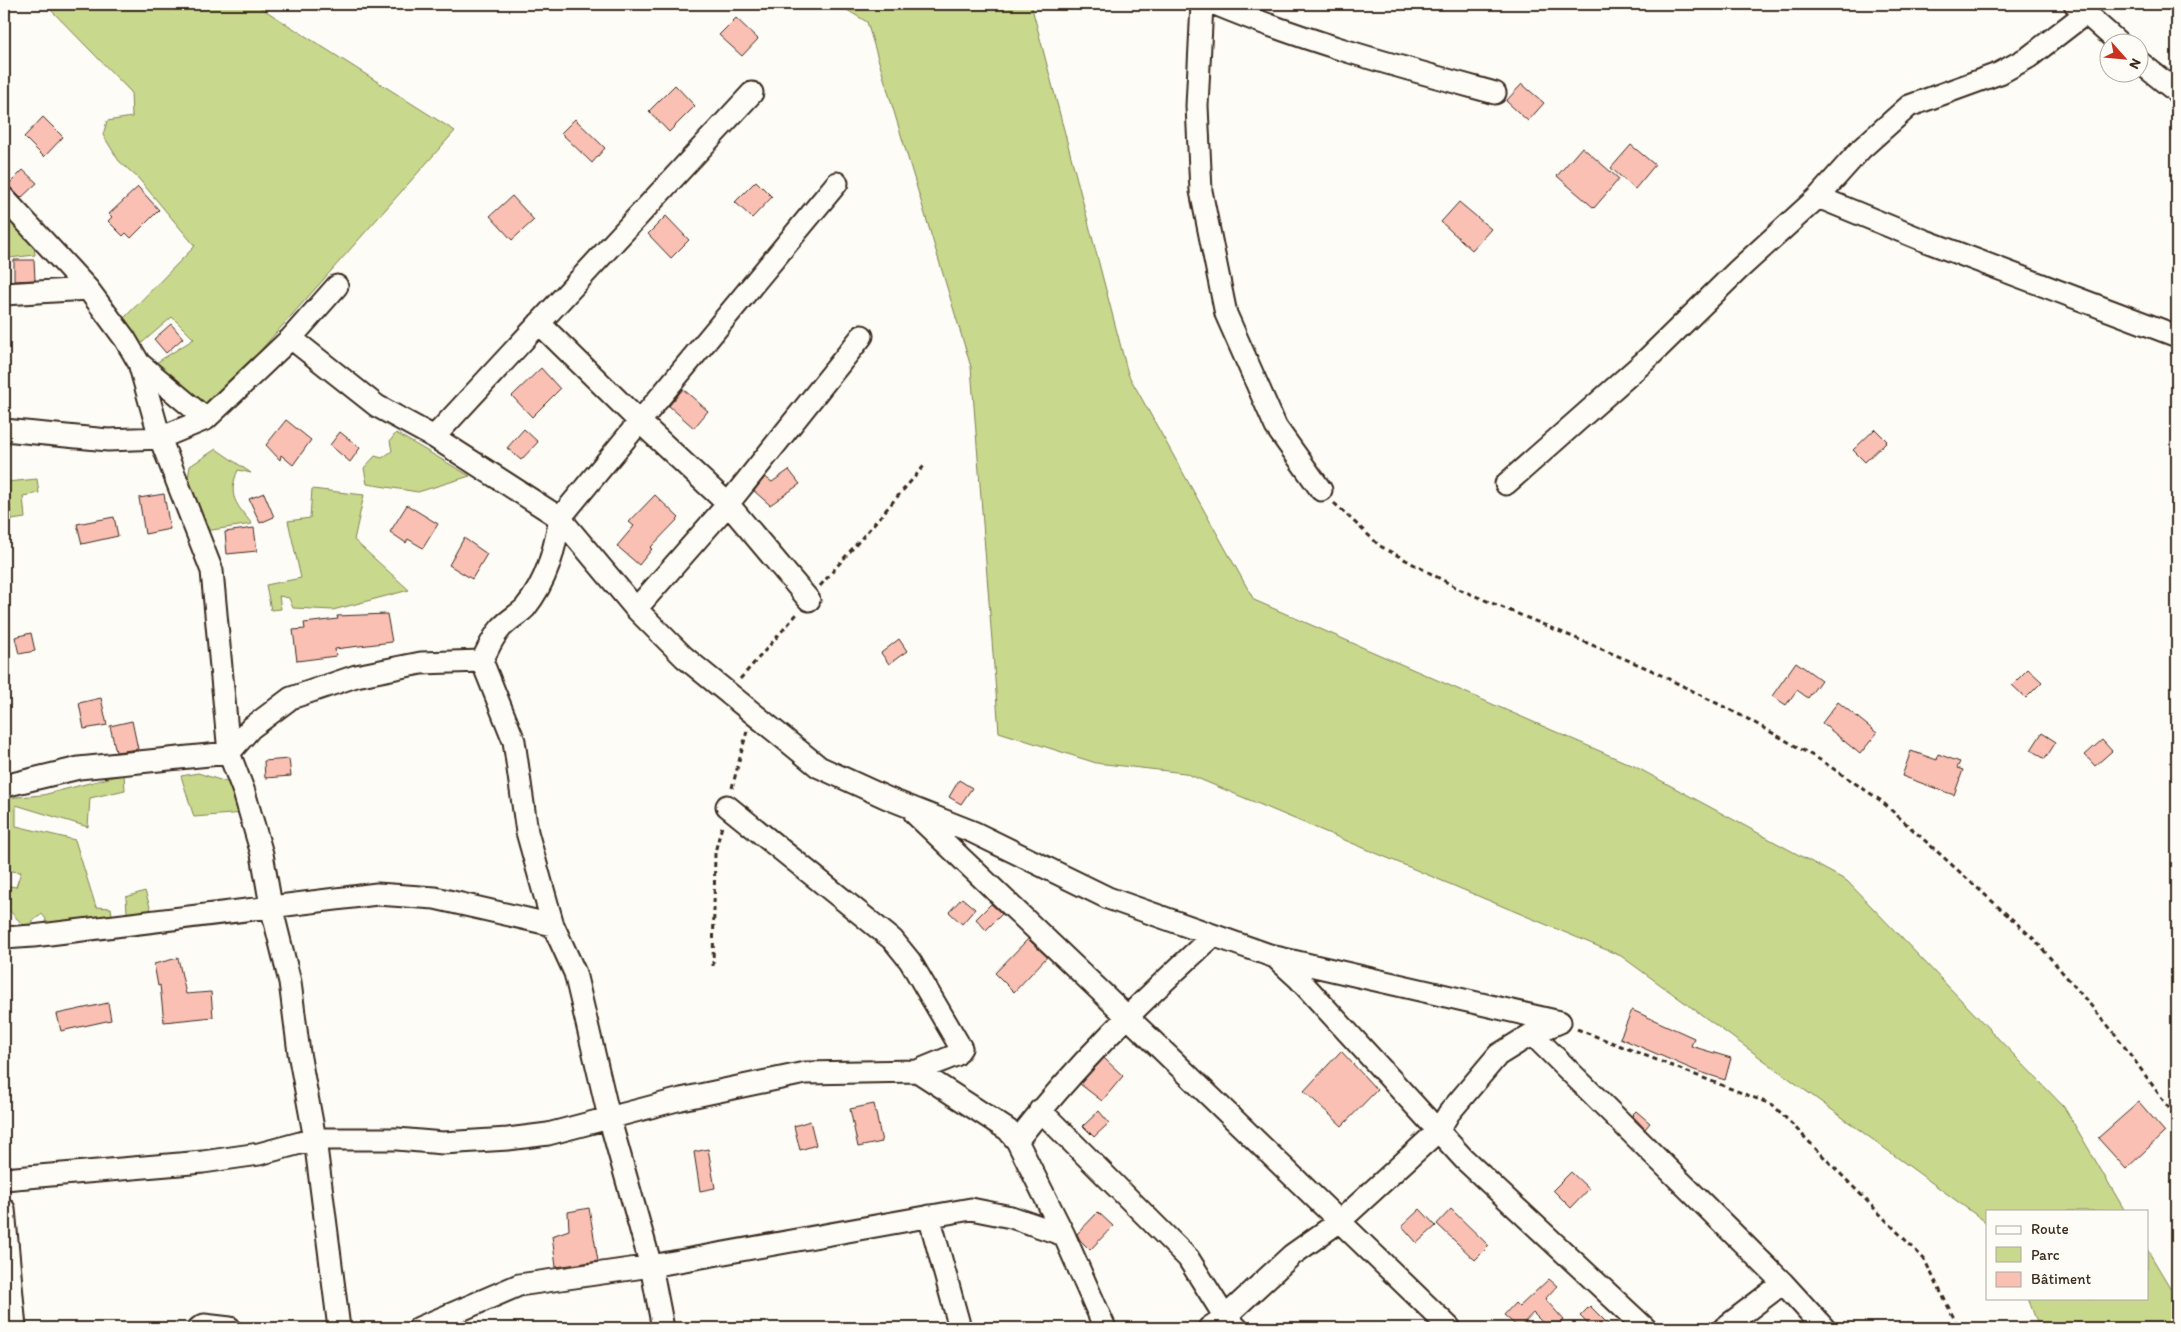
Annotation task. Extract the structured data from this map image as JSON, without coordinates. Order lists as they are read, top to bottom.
{
  "legend": ["Route", "Parc", "Bâtiment"],
  "north": "bottom right"
}
